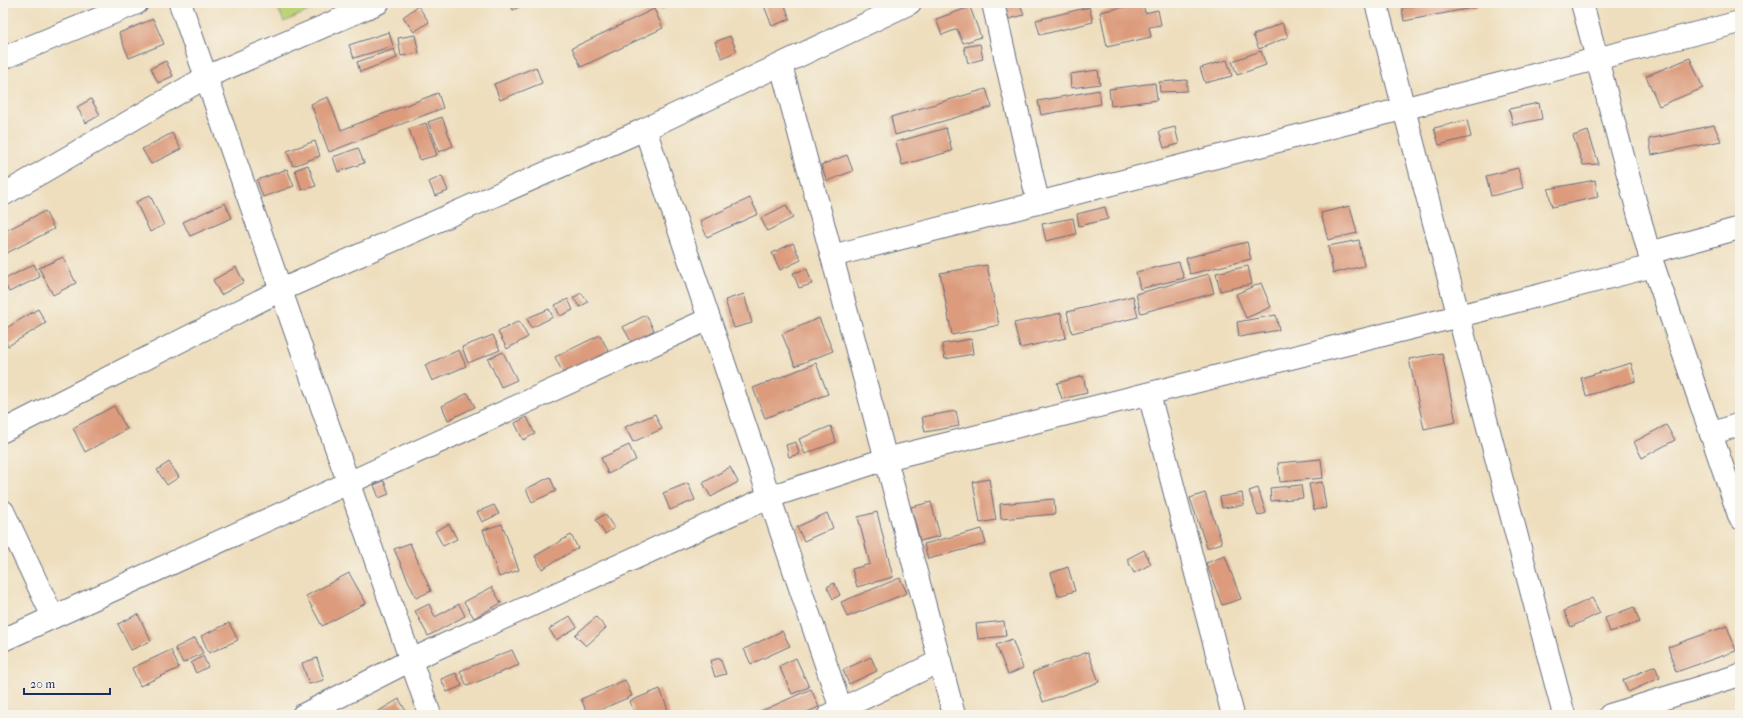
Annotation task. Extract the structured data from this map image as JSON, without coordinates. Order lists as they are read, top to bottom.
{
  "scale_bar": "20 m"
}
